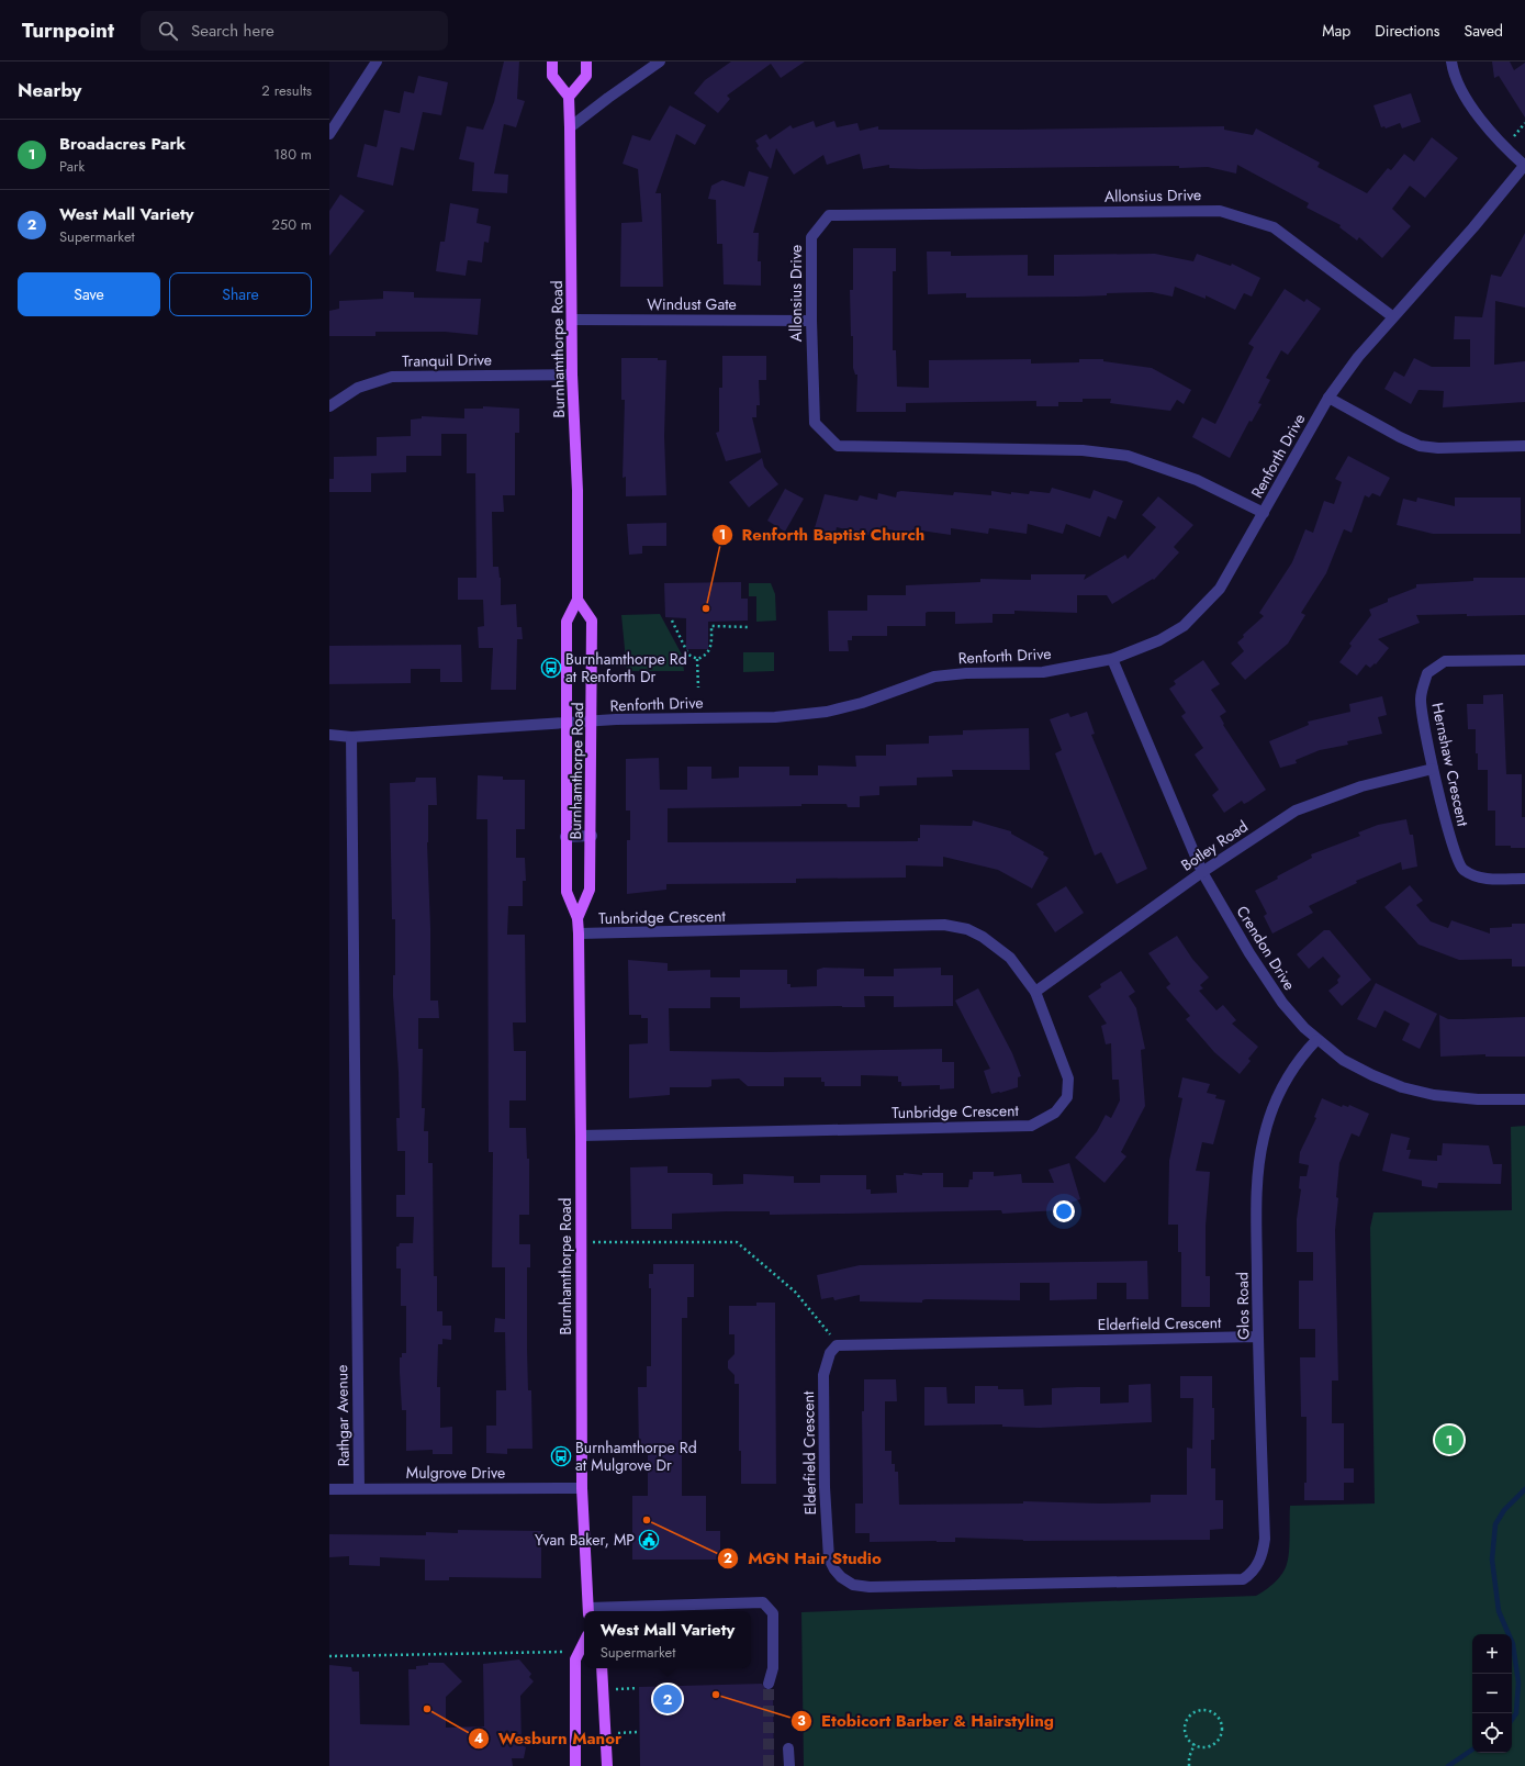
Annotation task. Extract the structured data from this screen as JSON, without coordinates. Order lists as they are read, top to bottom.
{
  "streets": {
    "main road": ["Burnhamthorpe Road"],
    "street": [
      "Allonsius Drive",
      "Windust Gate",
      "Tranquil Drive",
      "Renforth Drive",
      "Hernshaw Crescent",
      "Botley Road",
      "Tunbridge Crescent",
      "Crendon Drive",
      "Glos Road",
      "Elderfield Crescent",
      "Rathgar Avenue",
      "Mulgrove Drive"
    ]
  },
  "crossings": [
    ["Allonsius Drive", "Windust Gate"],
    ["Allonsius Drive", "Renforth Drive"],
    ["Windust Gate", "Burnhamthorpe Road"],
    ["Burnhamthorpe Road", "Tranquil Drive"],
    ["Burnhamthorpe Road", "Renforth Drive"],
    ["Burnhamthorpe Road", "Tunbridge Crescent"],
    ["Burnhamthorpe Road", "Mulgrove Drive"],
    ["Renforth Drive", "Crendon Drive"],
    ["Renforth Drive", "Rathgar Avenue"],
    ["Hernshaw Crescent", "Botley Road"],
    ["Botley Road", "Tunbridge Crescent"],
    ["Botley Road", "Crendon Drive"],
    ["Crendon Drive", "Glos Road"],
    ["Glos Road", "Elderfield Crescent"],
    ["Rathgar Avenue", "Mulgrove Drive"]
  ],
  "places": {
    "other": [
      "Renforth Baptist Church",
      "MGN Hair Studio",
      "Etobicort Barber & Hairstyling",
      "Wesburn Manor"
    ],
    "bus stop": ["Burnhamthorpe Rd at Renforth Dr", "Burnhamthorpe Rd at Mulgrove Dr"],
    "public building": ["Yvan Baker, MP"]
  },
  "page": {
    "header": "Turnpoint",
    "search": "Search here",
    "nav": ["Map", "Directions", "Saved"],
    "heading": ["Nearby", "2 results"],
    "list": [
      {
        "mark": "1",
        "name": "Broadacres Park",
        "note": "Park",
        "value": "180 m"
      },
      {
        "mark": "2",
        "name": "West Mall Variety",
        "note": "Supermarket",
        "value": "250 m"
      }
    ],
    "buttons": ["Save", "Share"],
    "pins": ["1", "2"],
    "popup": ["West Mall Variety", "Supermarket"],
    "map_buttons": ["+", "−"]
  }
}
